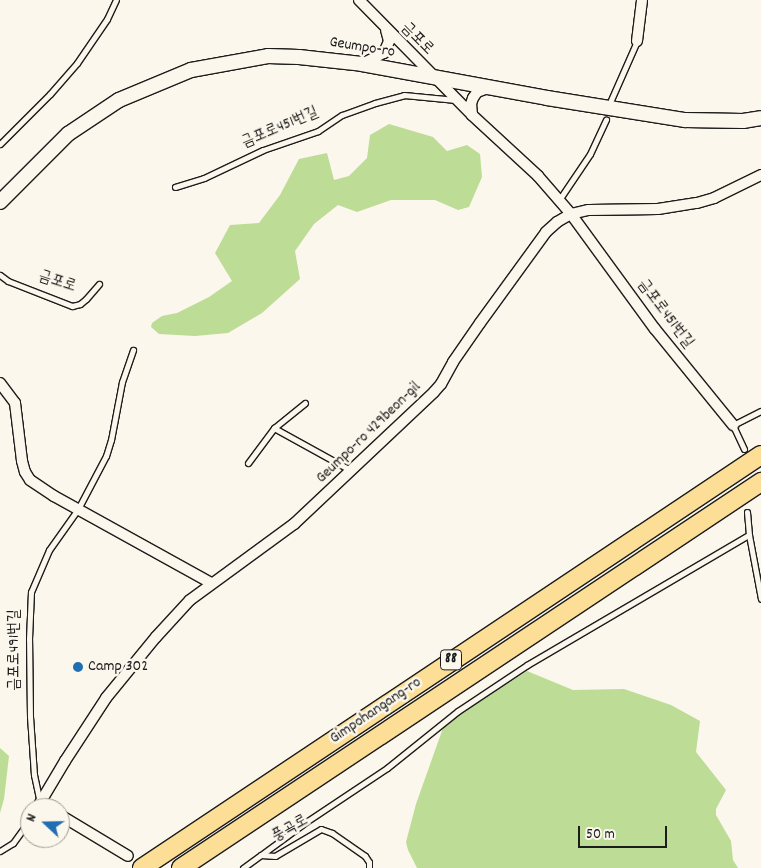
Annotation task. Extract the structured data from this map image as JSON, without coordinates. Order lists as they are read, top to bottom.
{
  "streets": {
    "highway": ["88", "Gimpohangang-ro"],
    "main road": ["Geumpo-ro"],
    "street": ["금포로", "금포로451번길", "Geumpo-ro 429beon-gil"],
    "lane": ["금포로491번길", "풍곡로"]
  },
  "crossings": [
    ["금포로", "Geumpo-ro"],
    ["금포로", "금포로451번길"],
    ["Geumpo-ro", "금포로451번길"],
    ["금포로451번길", "Geumpo-ro 429beon-gil"]
  ],
  "places": ["Camp 302"],
  "scale_bar": "50 m",
  "north": "left"
}
